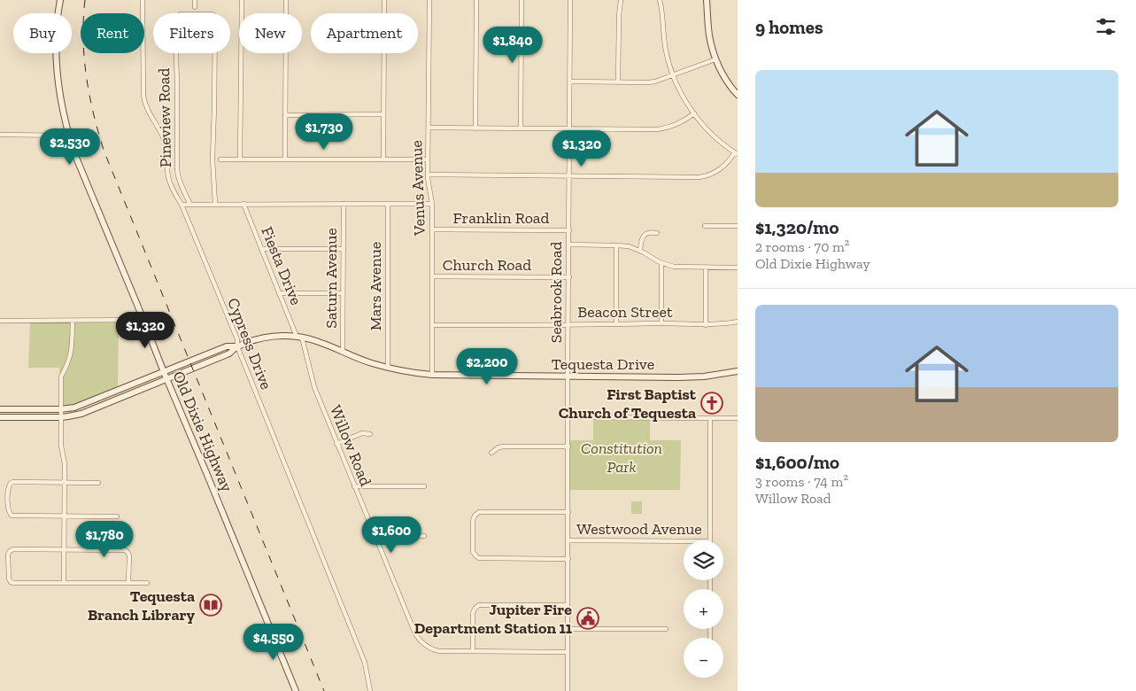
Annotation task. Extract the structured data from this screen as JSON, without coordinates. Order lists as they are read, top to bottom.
{
  "streets": {
    "street": [
      "Pineview Road",
      "Venus Avenue",
      "Franklin Road",
      "Church Road",
      "Fiesta Drive",
      "Saturn Avenue",
      "Mars Avenue",
      "Seabrook Road",
      "Beacon Street",
      "Cypress Drive",
      "Tequesta Drive",
      "Old Dixie Highway",
      "Willow Road",
      "Westwood Avenue"
    ]
  },
  "crossings": [
    ["Venus Avenue", "Franklin Road"],
    ["Venus Avenue", "Church Road"],
    ["Venus Avenue", "Beacon Street"],
    ["Venus Avenue", "Tequesta Drive"],
    ["Franklin Road", "Seabrook Road"],
    ["Church Road", "Seabrook Road"],
    ["Fiesta Drive", "Tequesta Drive"],
    ["Fiesta Drive", "Willow Road"],
    ["Saturn Avenue", "Tequesta Drive"],
    ["Mars Avenue", "Tequesta Drive"],
    ["Seabrook Road", "Beacon Street"],
    ["Seabrook Road", "Tequesta Drive"],
    ["Seabrook Road", "Willow Road"],
    ["Seabrook Road", "Westwood Avenue"],
    ["Cypress Drive", "Tequesta Drive"],
    ["Tequesta Drive", "Old Dixie Highway"],
    ["Tequesta Drive", "Willow Road"]
  ],
  "parks": ["Constitution Park"],
  "places": {
    "church": ["First Baptist Church of Tequesta"],
    "library": ["Tequesta Branch Library"],
    "public building": ["Jupiter Fire Department Station 11"]
  },
  "page": {
    "heading": "9 homes",
    "chip": [
      "Buy",
      "Rent",
      "Filters",
      "New",
      "Apartment"
    ],
    "price": [
      "$1,840",
      "$1,730",
      "$2,530",
      "$1,320",
      "$1,320",
      "$2,200",
      "$1,600",
      "$1,780",
      "$4,550"
    ],
    "list": [
      {
        "name": "$1,320/mo",
        "note": "2 rooms · 70 m² · Old Dixie Highway"
      },
      {
        "name": "$1,600/mo",
        "note": "3 rooms · 74 m² · Willow Road"
      }
    ],
    "map_buttons": ["+", "−"]
  }
}
